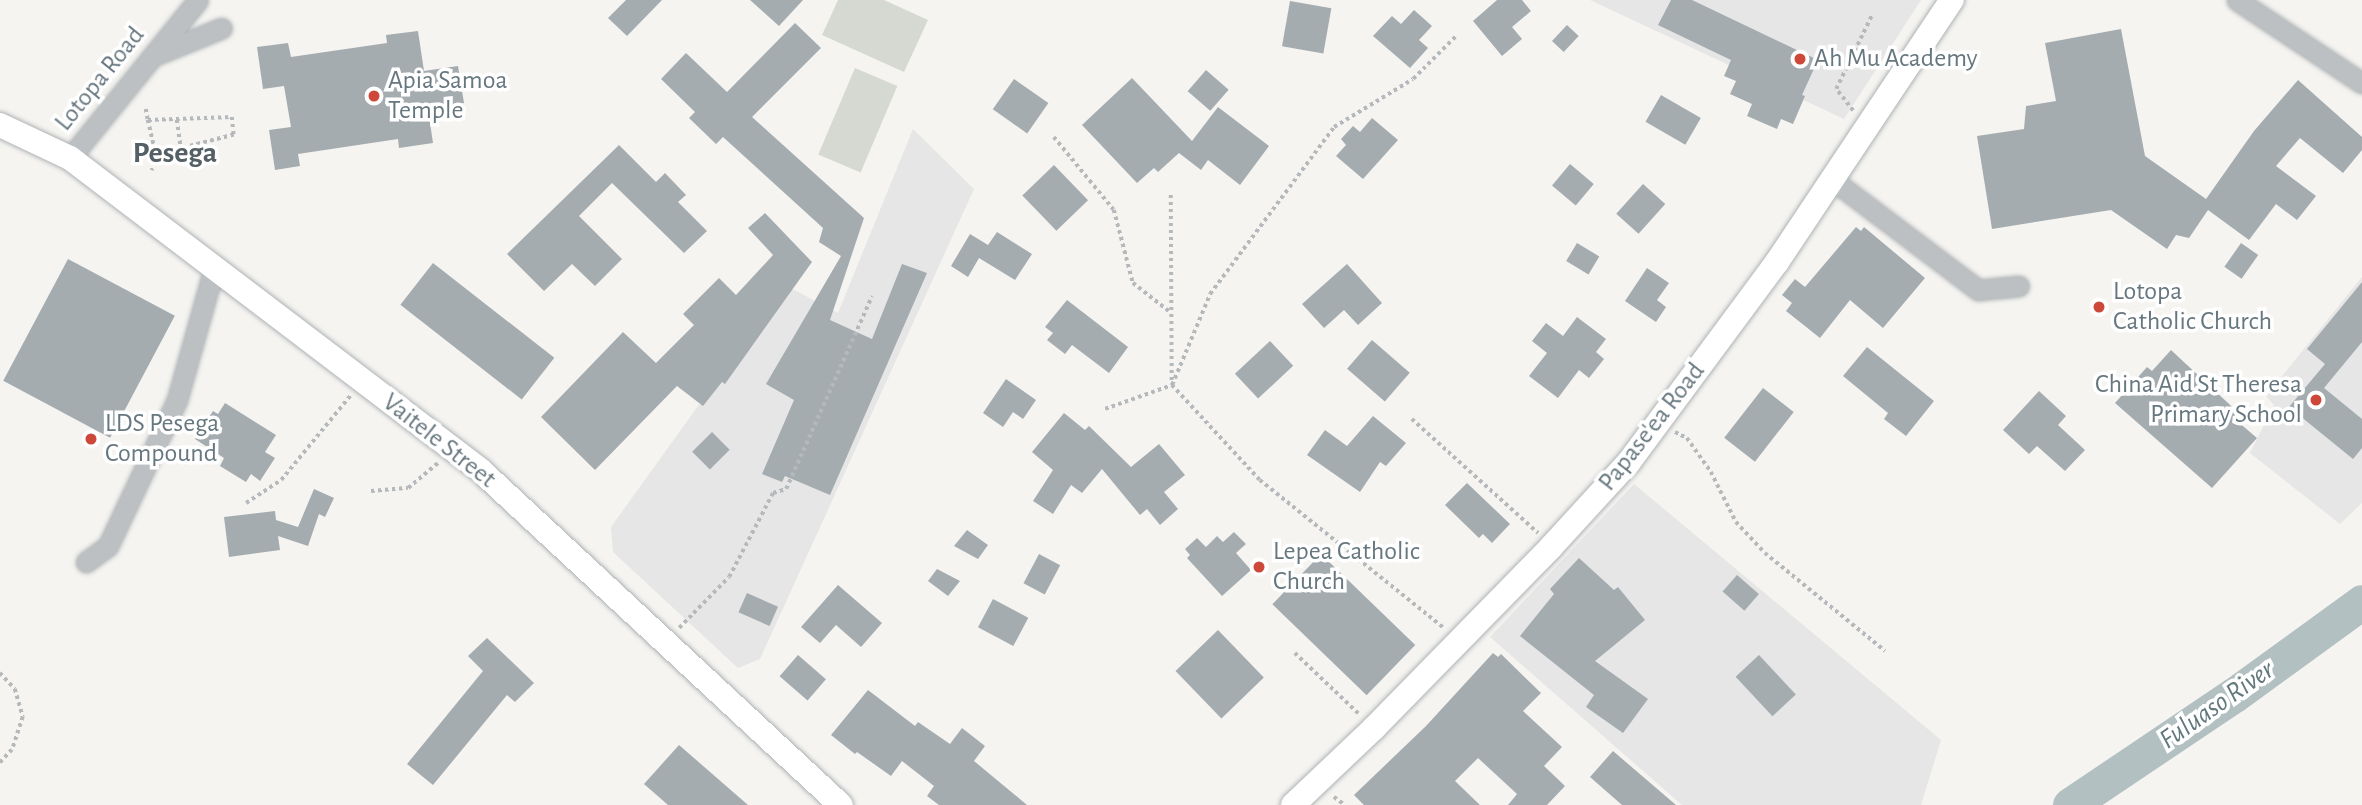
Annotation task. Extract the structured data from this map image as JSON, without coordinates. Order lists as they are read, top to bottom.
{
  "streets": {
    "main road": ["Papase'ea Road", "Vaitele Street"],
    "street": ["Lotopa Road"]
  },
  "crossings": [
    ["Lotopa Road", "Vaitele Street"]
  ],
  "districts": ["Pesega"],
  "water": ["Fuluaso River"],
  "places": [
    "Ah Mu Academy",
    "Apia Samoa Temple",
    "Lotopa Catholic Church",
    "China Aid St Theresa Primary School",
    "LDS Pesega Compound",
    "Lepea Catholic Church"
  ]
}
